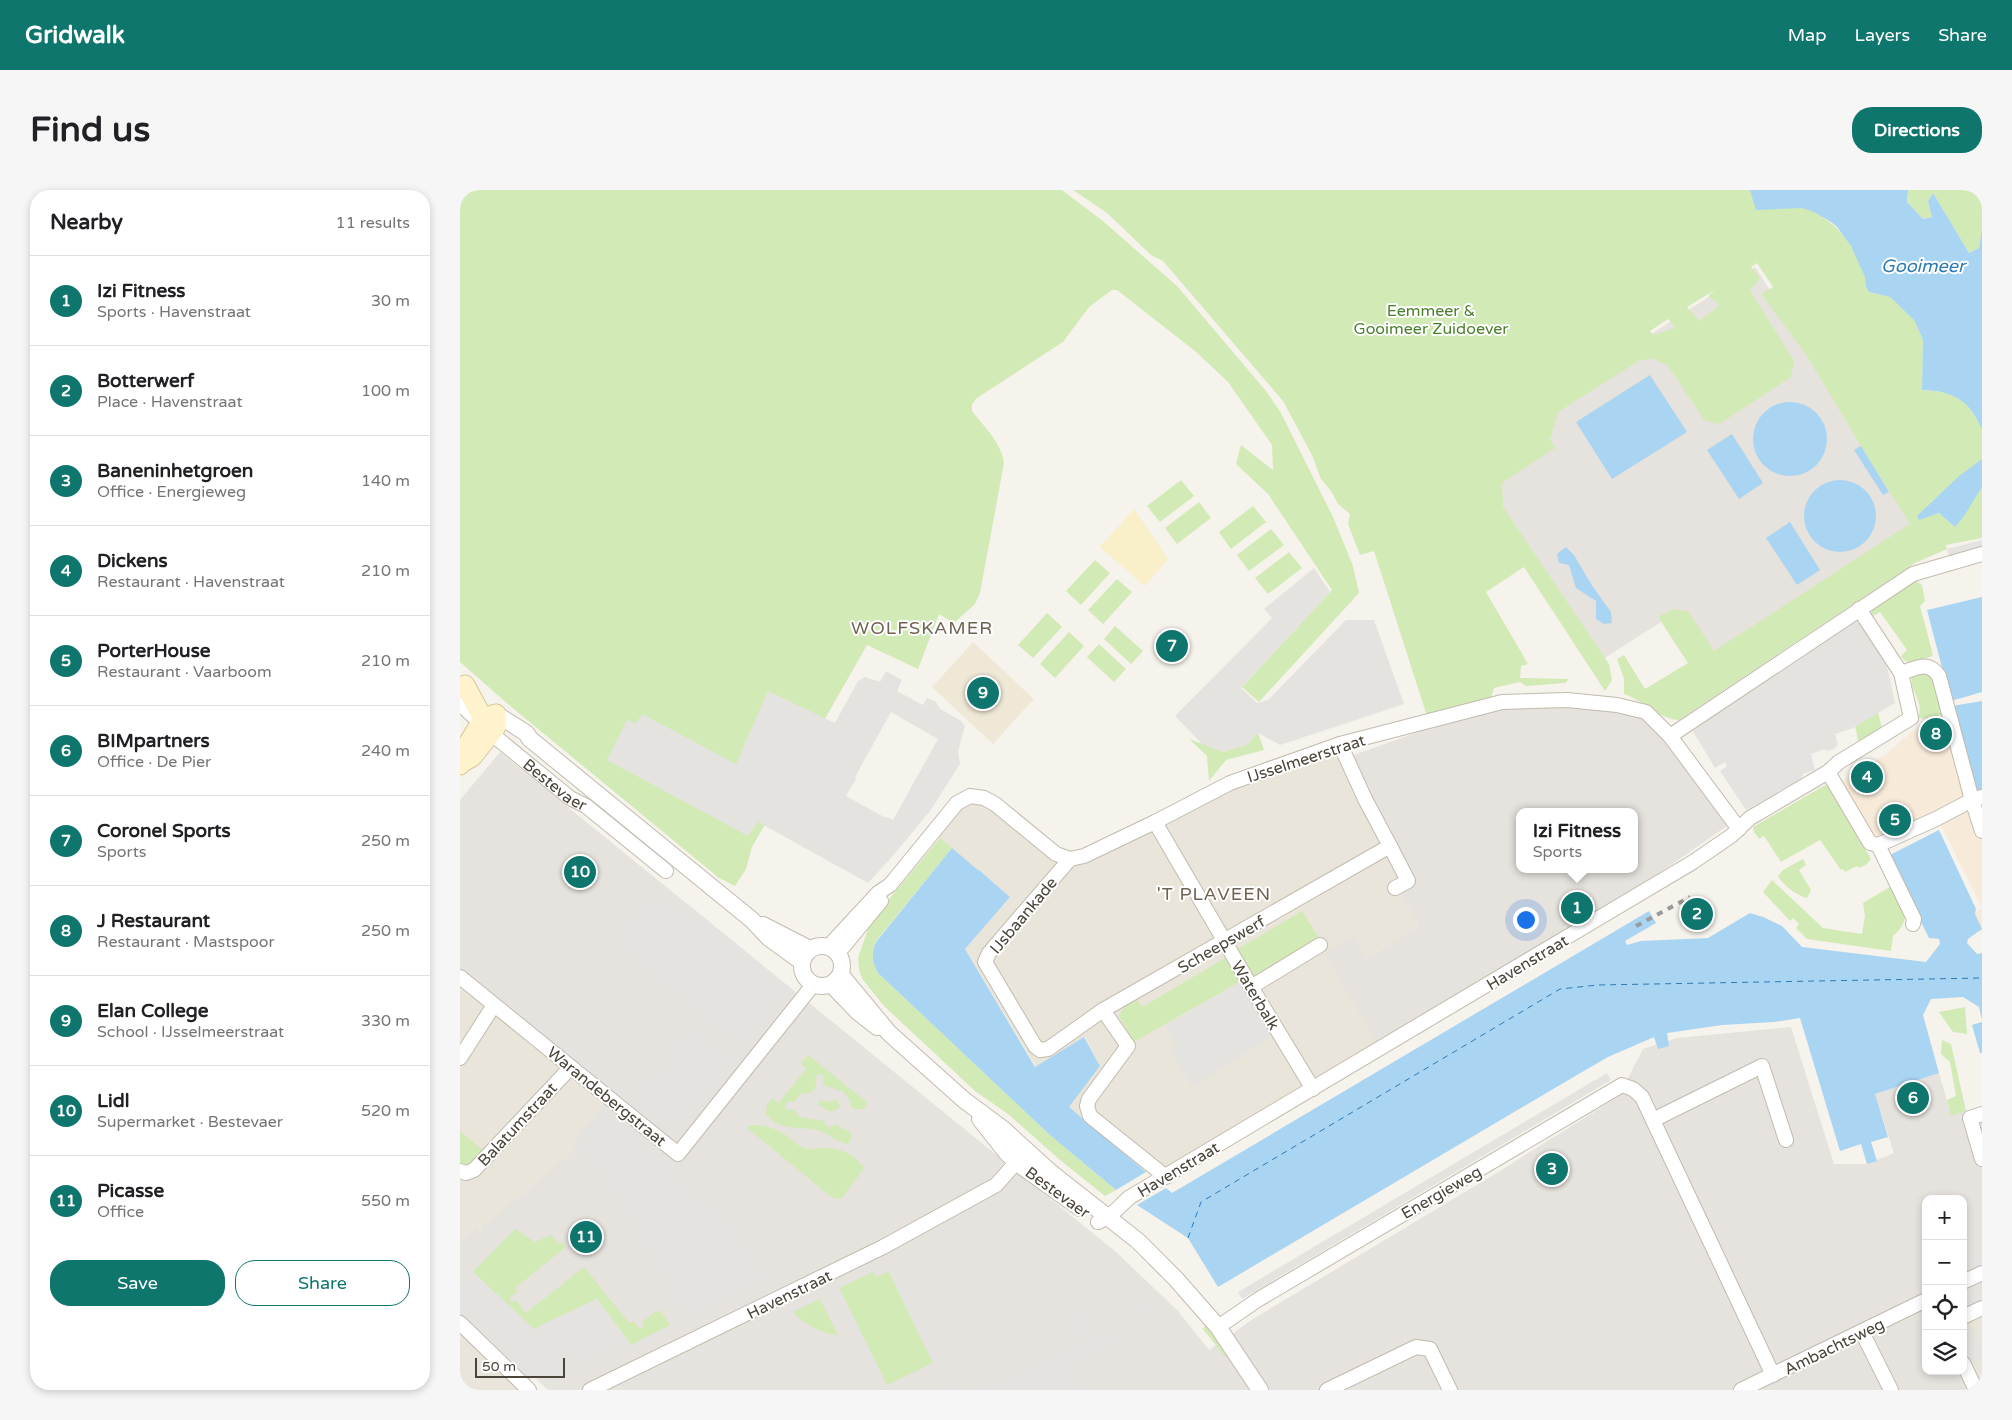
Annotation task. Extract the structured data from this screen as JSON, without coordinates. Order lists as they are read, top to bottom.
{
  "streets": {
    "main road": ["Bestevaer"],
    "street": [
      "IJsselmeerstraat",
      "IJsbaankade",
      "Scheepswerf",
      "Havenstraat",
      "Waterbalk",
      "Warandebergstraat",
      "Balatumstraat",
      "Energieweg",
      "Ambachtsweg"
    ]
  },
  "crossings": [
    ["IJsselmeerstraat", "IJsbaankade"],
    ["IJsselmeerstraat", "Havenstraat"],
    ["IJsselmeerstraat", "Waterbalk"],
    ["Bestevaer", "Havenstraat"],
    ["Bestevaer", "Warandebergstraat"],
    ["Bestevaer", "Energieweg"],
    ["IJsbaankade", "Scheepswerf"],
    ["Scheepswerf", "Waterbalk"],
    ["Havenstraat", "Waterbalk"],
    ["Warandebergstraat", "Balatumstraat"],
    ["Energieweg", "Ambachtsweg"]
  ],
  "districts": ["WOLFSKAMER", "'T PLAVEEN"],
  "water": ["Gooimeer"],
  "parks": ["Eemmeer & Gooimeer Zuidoever"],
  "scale_bar": "50 m",
  "page": {
    "header": "Gridwalk",
    "nav": ["Map", "Layers", "Share"],
    "buttons": [
      "Directions",
      ["Save", "Share"]
    ],
    "title": "Find us",
    "heading": ["Nearby", "11 results"],
    "list": [
      {
        "mark": "1",
        "name": "Izi Fitness",
        "note": "Sports · Havenstraat",
        "value": "30 m"
      },
      {
        "mark": "2",
        "name": "Botterwerf",
        "note": "Place · Havenstraat",
        "value": "100 m"
      },
      {
        "mark": "3",
        "name": "Baneninhetgroen",
        "note": "Office · Energieweg",
        "value": "140 m"
      },
      {
        "mark": "4",
        "name": "Dickens",
        "note": "Restaurant · Havenstraat",
        "value": "210 m"
      },
      {
        "mark": "5",
        "name": "PorterHouse",
        "note": "Restaurant · Vaarboom",
        "value": "210 m"
      },
      {
        "mark": "6",
        "name": "BIMpartners",
        "note": "Office · De Pier",
        "value": "240 m"
      },
      {
        "mark": "7",
        "name": "Coronel Sports",
        "note": "Sports",
        "value": "250 m"
      },
      {
        "mark": "8",
        "name": "J Restaurant",
        "note": "Restaurant · Mastspoor",
        "value": "250 m"
      },
      {
        "mark": "9",
        "name": "Elan College",
        "note": "School · IJsselmeerstraat",
        "value": "330 m"
      },
      {
        "mark": "10",
        "name": "Lidl",
        "note": "Supermarket · Bestevaer",
        "value": "520 m"
      },
      {
        "mark": "11",
        "name": "Picasse",
        "note": "Office",
        "value": "550 m"
      }
    ],
    "pins": [
      "7",
      "9",
      "8",
      "4",
      "5",
      "10",
      "1",
      "2",
      "6",
      "3",
      "11"
    ],
    "popup": ["Izi Fitness", "Sports"],
    "map_buttons": ["+", "−"],
    "scale": "50 m"
  }
}
